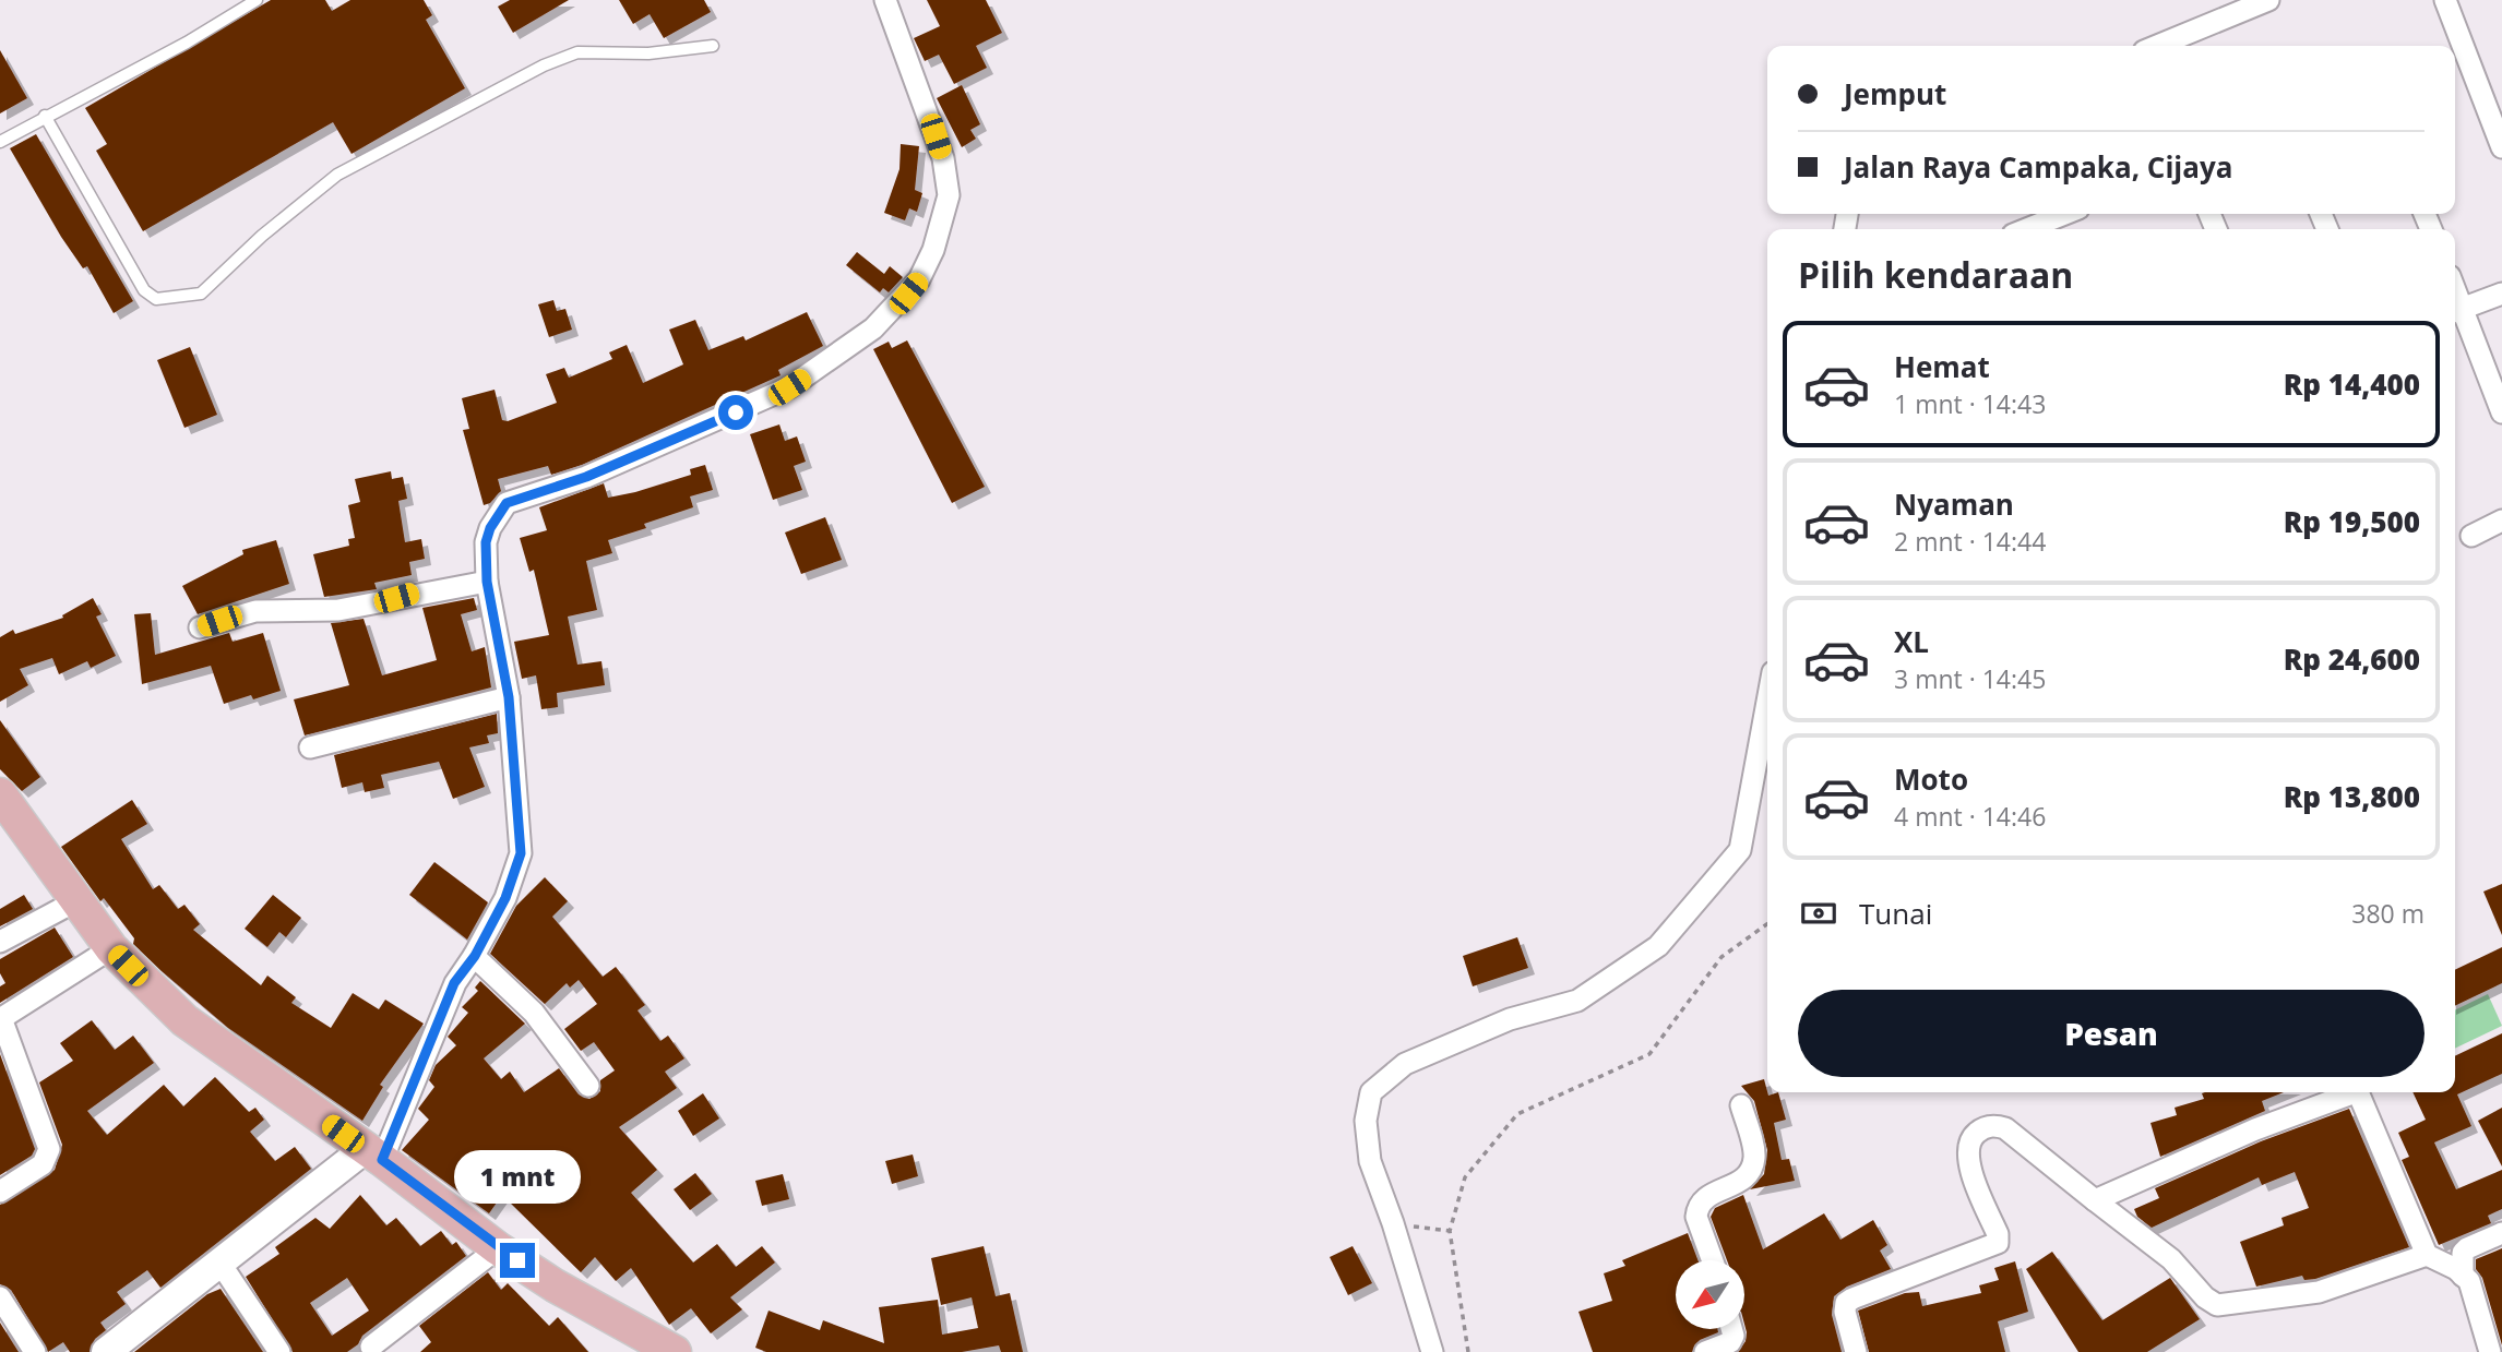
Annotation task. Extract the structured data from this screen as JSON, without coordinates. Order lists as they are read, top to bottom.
{
  "north": "bottom left",
  "page": {
    "banner": ["Jemput", "Jalan Raya Campaka, Cijaya"],
    "heading": "Pilih kendaraan",
    "list": [
      {
        "name": "Hemat",
        "note": "1 mnt · 14:43",
        "value": "Rp 14,400"
      },
      {
        "name": "Nyaman",
        "note": "2 mnt · 14:44",
        "value": "Rp 19,500"
      },
      {
        "name": "XL",
        "note": "3 mnt · 14:45",
        "value": "Rp 24,600"
      },
      {
        "name": "Moto",
        "note": "4 mnt · 14:46",
        "value": "Rp 13,800"
      }
    ],
    "pay": ["Tunai", "380 m"],
    "buttons": "Pesan",
    "bubble": "1 mnt"
  }
}
